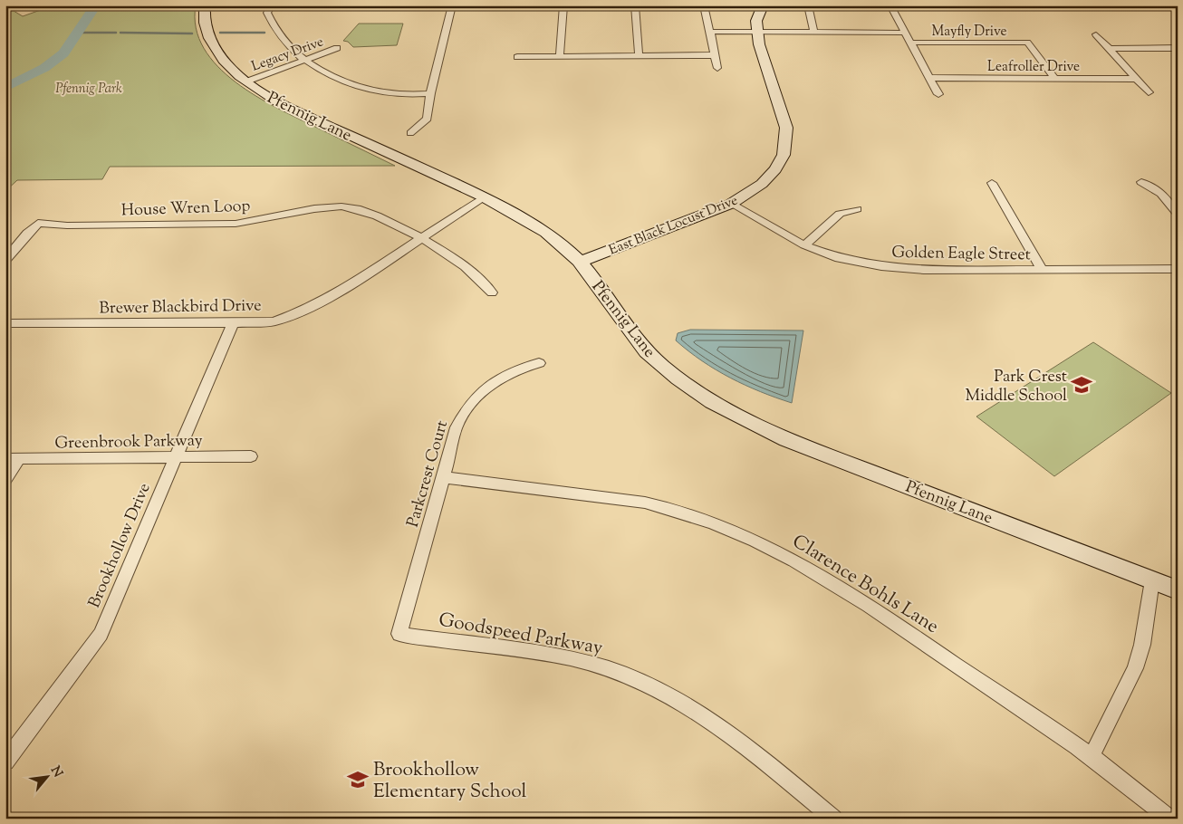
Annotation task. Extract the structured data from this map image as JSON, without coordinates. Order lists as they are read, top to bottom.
{
  "streets": {
    "street": [
      "Mayfly Drive",
      "Legacy Drive",
      "Leafroller Drive",
      "Pfennig Lane",
      "House Wren Loop",
      "East Black Locust Drive",
      "Golden Eagle Street",
      "Brewer Blackbird Drive",
      "Greenbrook Parkway",
      "Parkcrest Court",
      "Brookhollow Drive",
      "Clarence Bohls Lane",
      "Goodspeed Parkway"
    ]
  },
  "crossings": [
    ["Mayfly Drive", "Leafroller Drive"],
    ["Legacy Drive", "Pfennig Lane"],
    ["Pfennig Lane", "East Black Locust Drive"],
    ["Pfennig Lane", "Brewer Blackbird Drive"],
    ["House Wren Loop", "Brewer Blackbird Drive"],
    ["East Black Locust Drive", "Golden Eagle Street"],
    ["Brewer Blackbird Drive", "Brookhollow Drive"],
    ["Greenbrook Parkway", "Brookhollow Drive"],
    ["Parkcrest Court", "Clarence Bohls Lane"],
    ["Parkcrest Court", "Goodspeed Parkway"]
  ],
  "parks": ["Pfennig Park"],
  "places": {
    "school or university": ["Park Crest Middle School", "Brookhollow Elementary School"]
  },
  "north": "top right"
}
